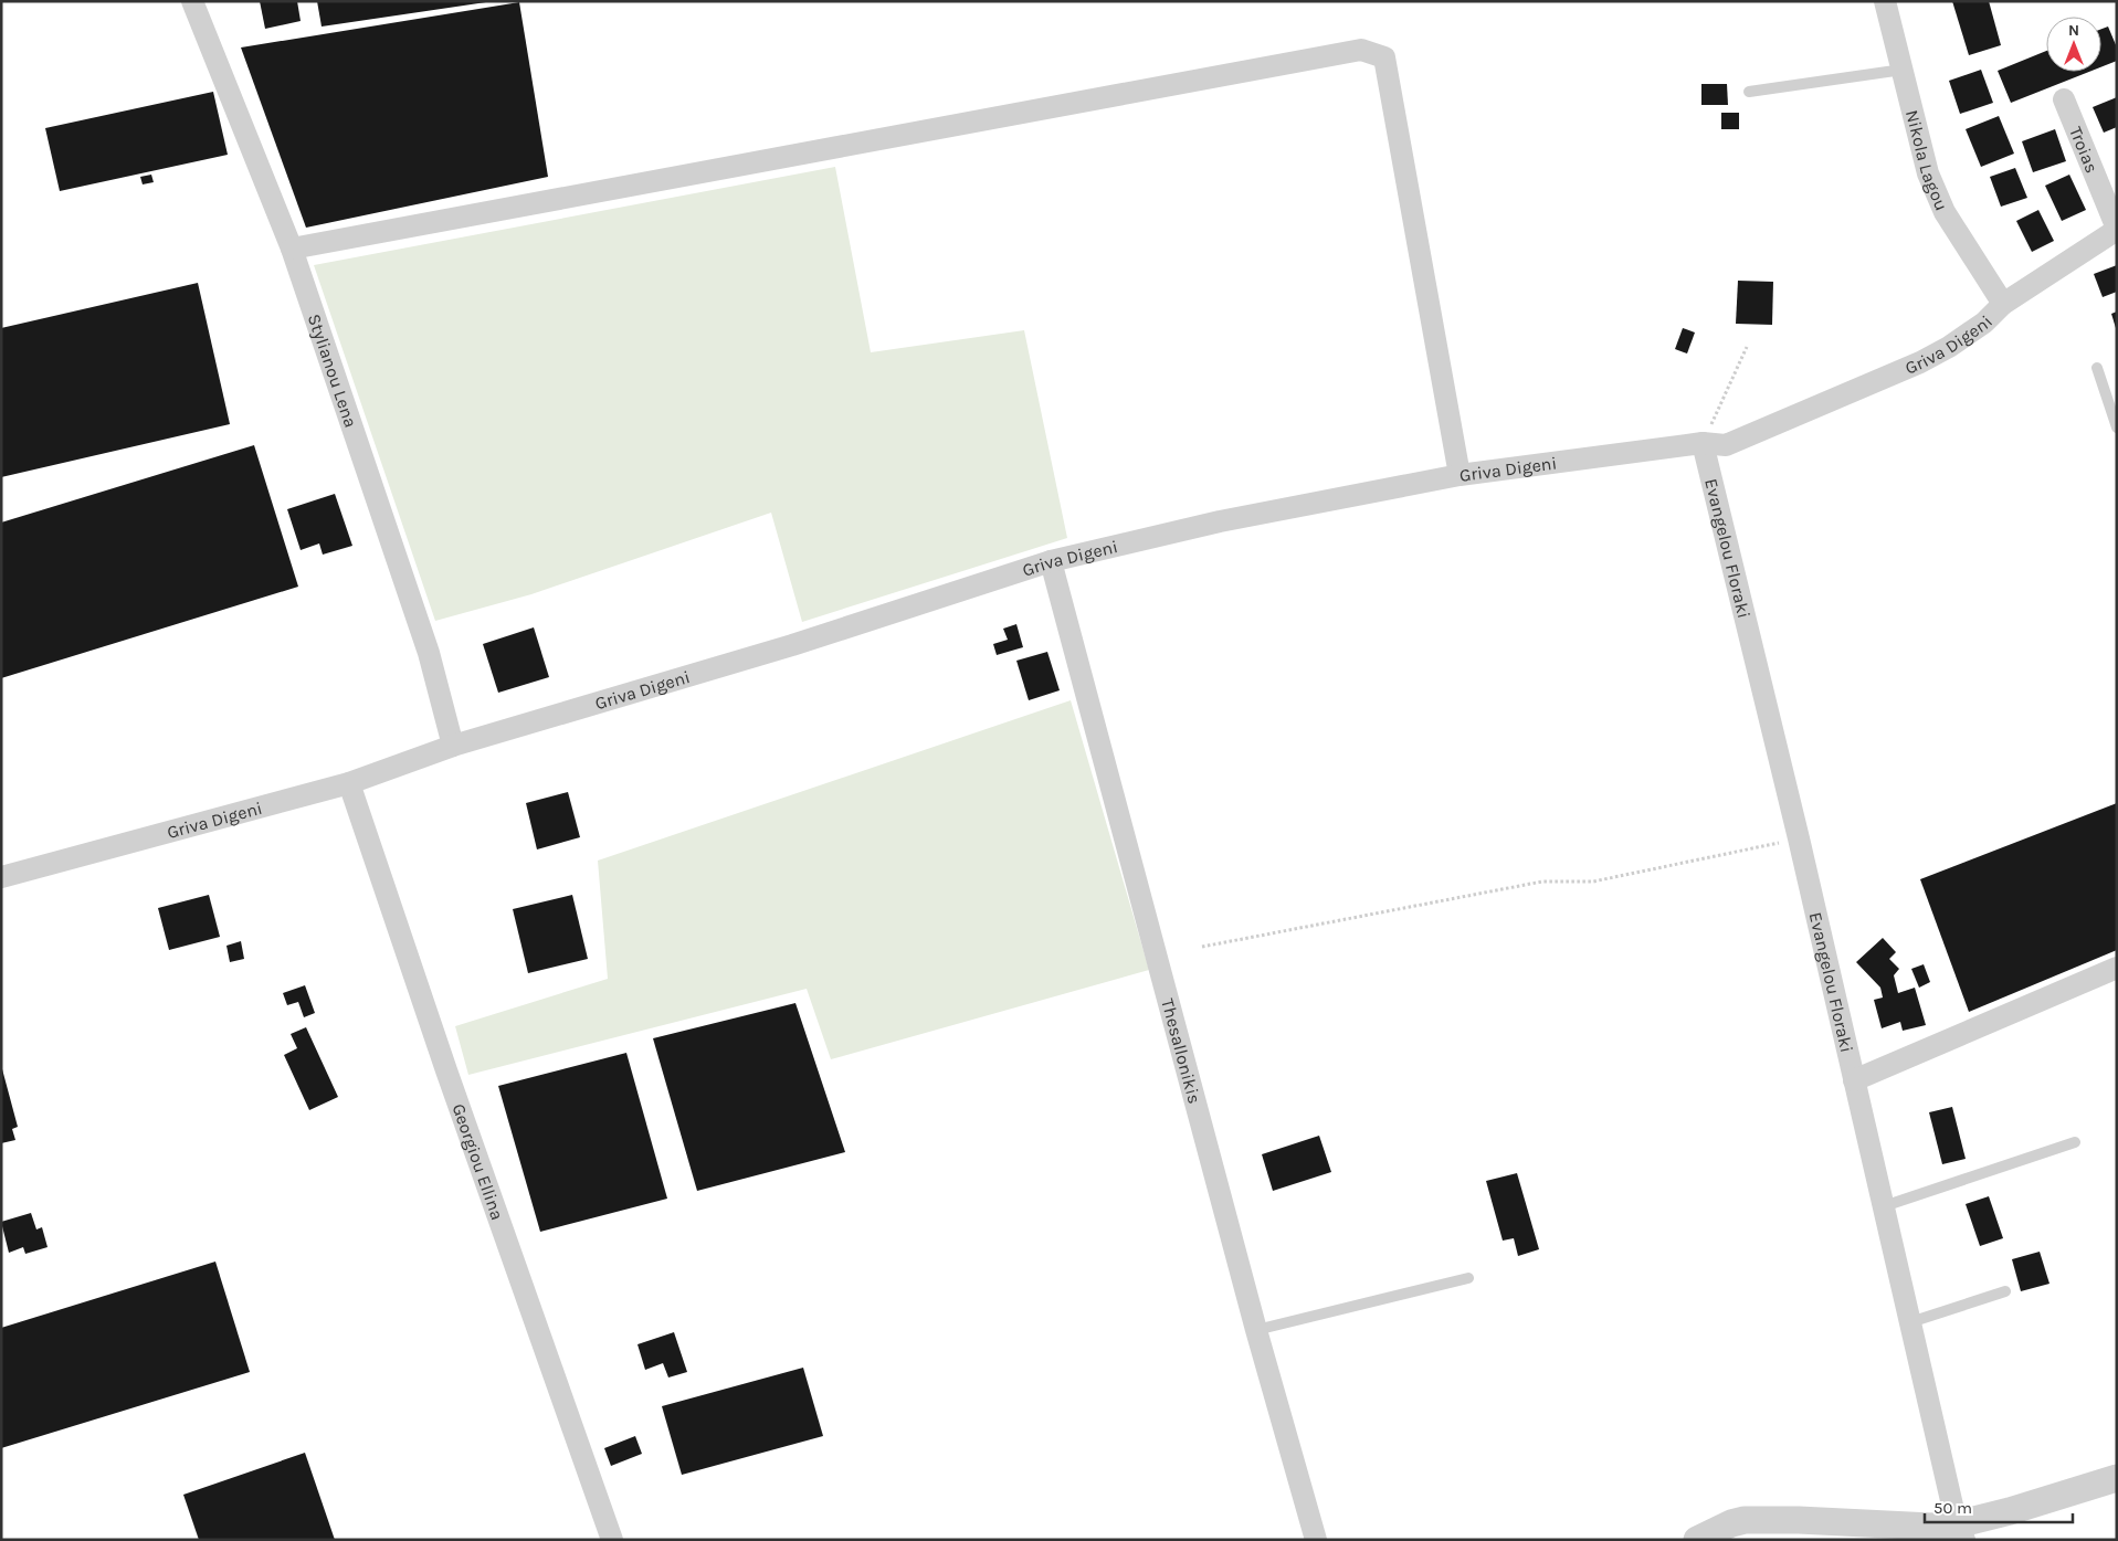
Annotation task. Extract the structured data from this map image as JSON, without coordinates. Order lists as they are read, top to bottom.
{
  "streets": {
    "street": [
      "Troias",
      "Nikola Lagou",
      "Griva Digeni",
      "Stylianou Lena",
      "Evangelou Floraki",
      "Thesallonikis",
      "Georgiou Ellina"
    ]
  },
  "crossings": [
    ["Troias", "Griva Digeni"],
    ["Nikola Lagou", "Griva Digeni"],
    ["Griva Digeni", "Stylianou Lena"],
    ["Griva Digeni", "Evangelou Floraki"],
    ["Griva Digeni", "Thesallonikis"],
    ["Griva Digeni", "Georgiou Ellina"]
  ],
  "scale_bar": "50 m",
  "north": "top"
}
